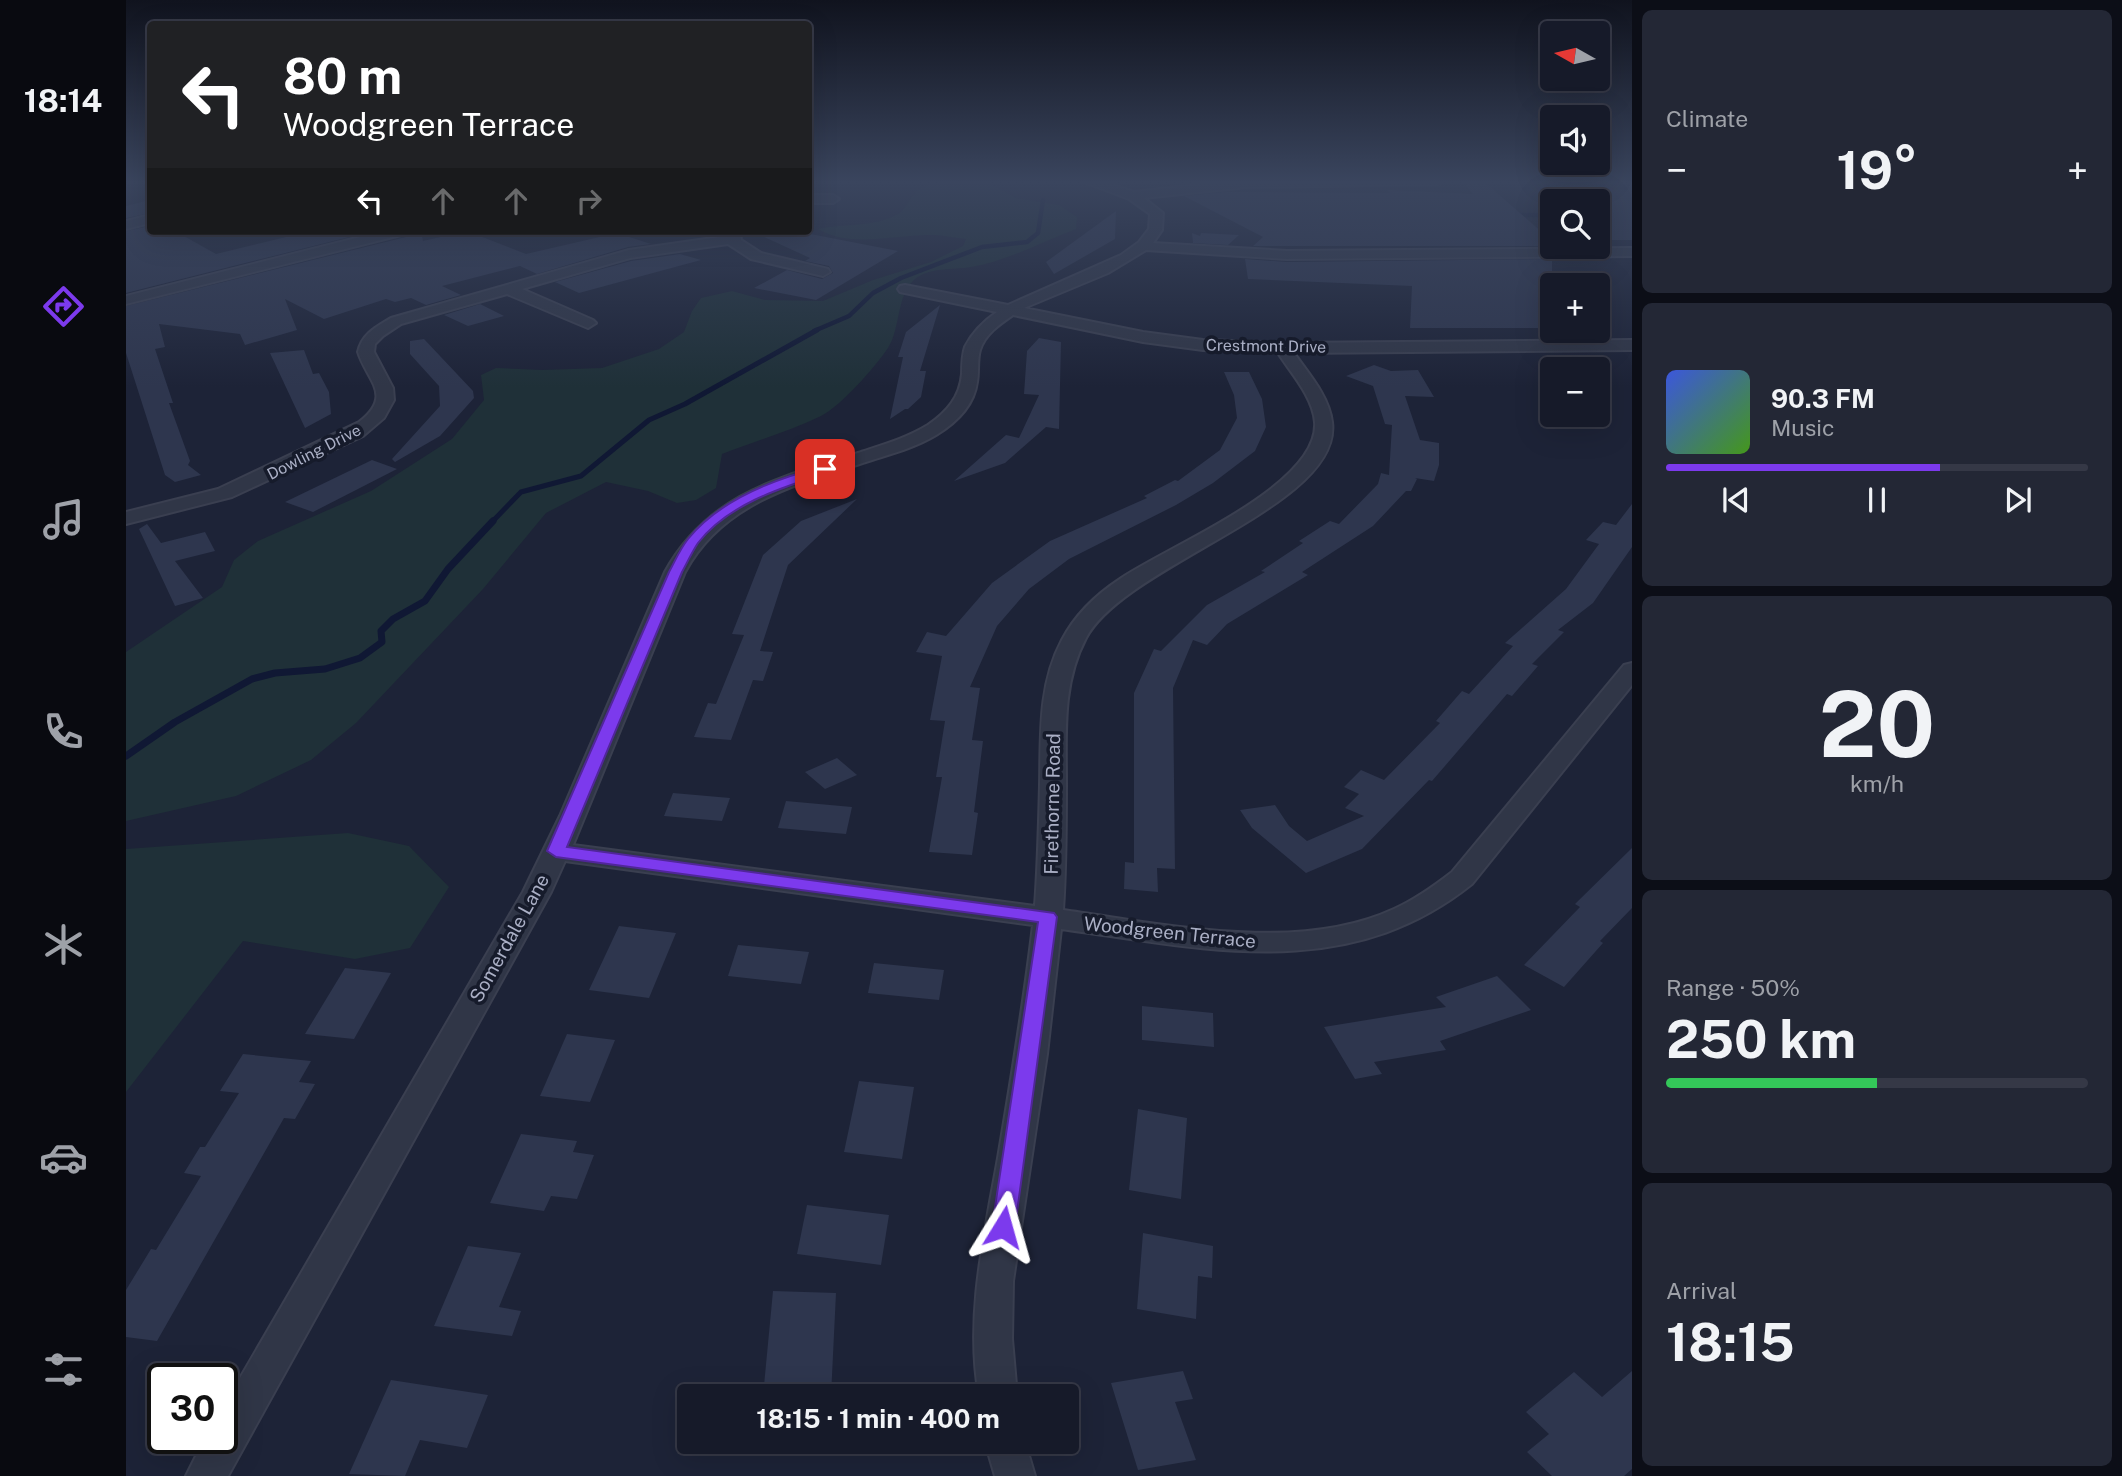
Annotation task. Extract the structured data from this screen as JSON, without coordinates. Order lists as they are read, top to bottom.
{
  "streets": {
    "street": [
      "Crestmont Drive",
      "Dowling Drive",
      "Firethorne Road",
      "Woodgreen Terrace",
      "Somerdale Lane"
    ]
  },
  "crossings": [
    ["Crestmont Drive", "Firethorne Road"],
    ["Crestmont Drive", "Somerdale Lane"],
    ["Firethorne Road", "Woodgreen Terrace"],
    ["Woodgreen Terrace", "Somerdale Lane"]
  ],
  "north": "left",
  "page": {
    "tabs": "18:14",
    "tile": [
      "Climate",
      ["20", "km/h"],
      ["Range · 50%", "250 km"],
      ["Arrival", "18:15"]
    ],
    "map_buttons": ["+", "−"],
    "turn": ["80 m", "Woodgreen Terrace"],
    "heat": ["−", "19°", "+"],
    "song": ["90.3 FM", "Music"],
    "limit": "30",
    "trip": "18:15 · 1 min · 400 m"
  }
}
